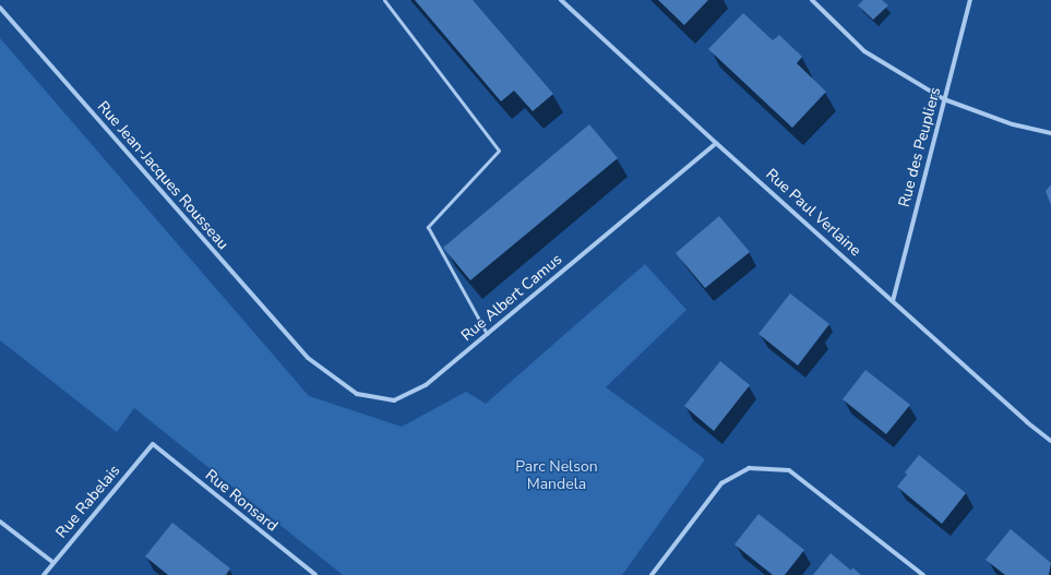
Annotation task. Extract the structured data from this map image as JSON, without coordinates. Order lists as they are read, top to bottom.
{
  "streets": {
    "street": [
      "Rue des Peupliers",
      "Rue Jean-Jacques Rousseau",
      "Rue Paul Verlaine",
      "Rue Albert Camus",
      "Rue Ronsard",
      "Rue Rabelais"
    ]
  },
  "crossings": [
    ["Rue des Peupliers", "Rue Paul Verlaine"],
    ["Rue Jean-Jacques Rousseau", "Rue Albert Camus"],
    ["Rue Paul Verlaine", "Rue Albert Camus"],
    ["Rue Ronsard", "Rue Rabelais"]
  ],
  "parks": ["Parc Nelson Mandela"]
}
